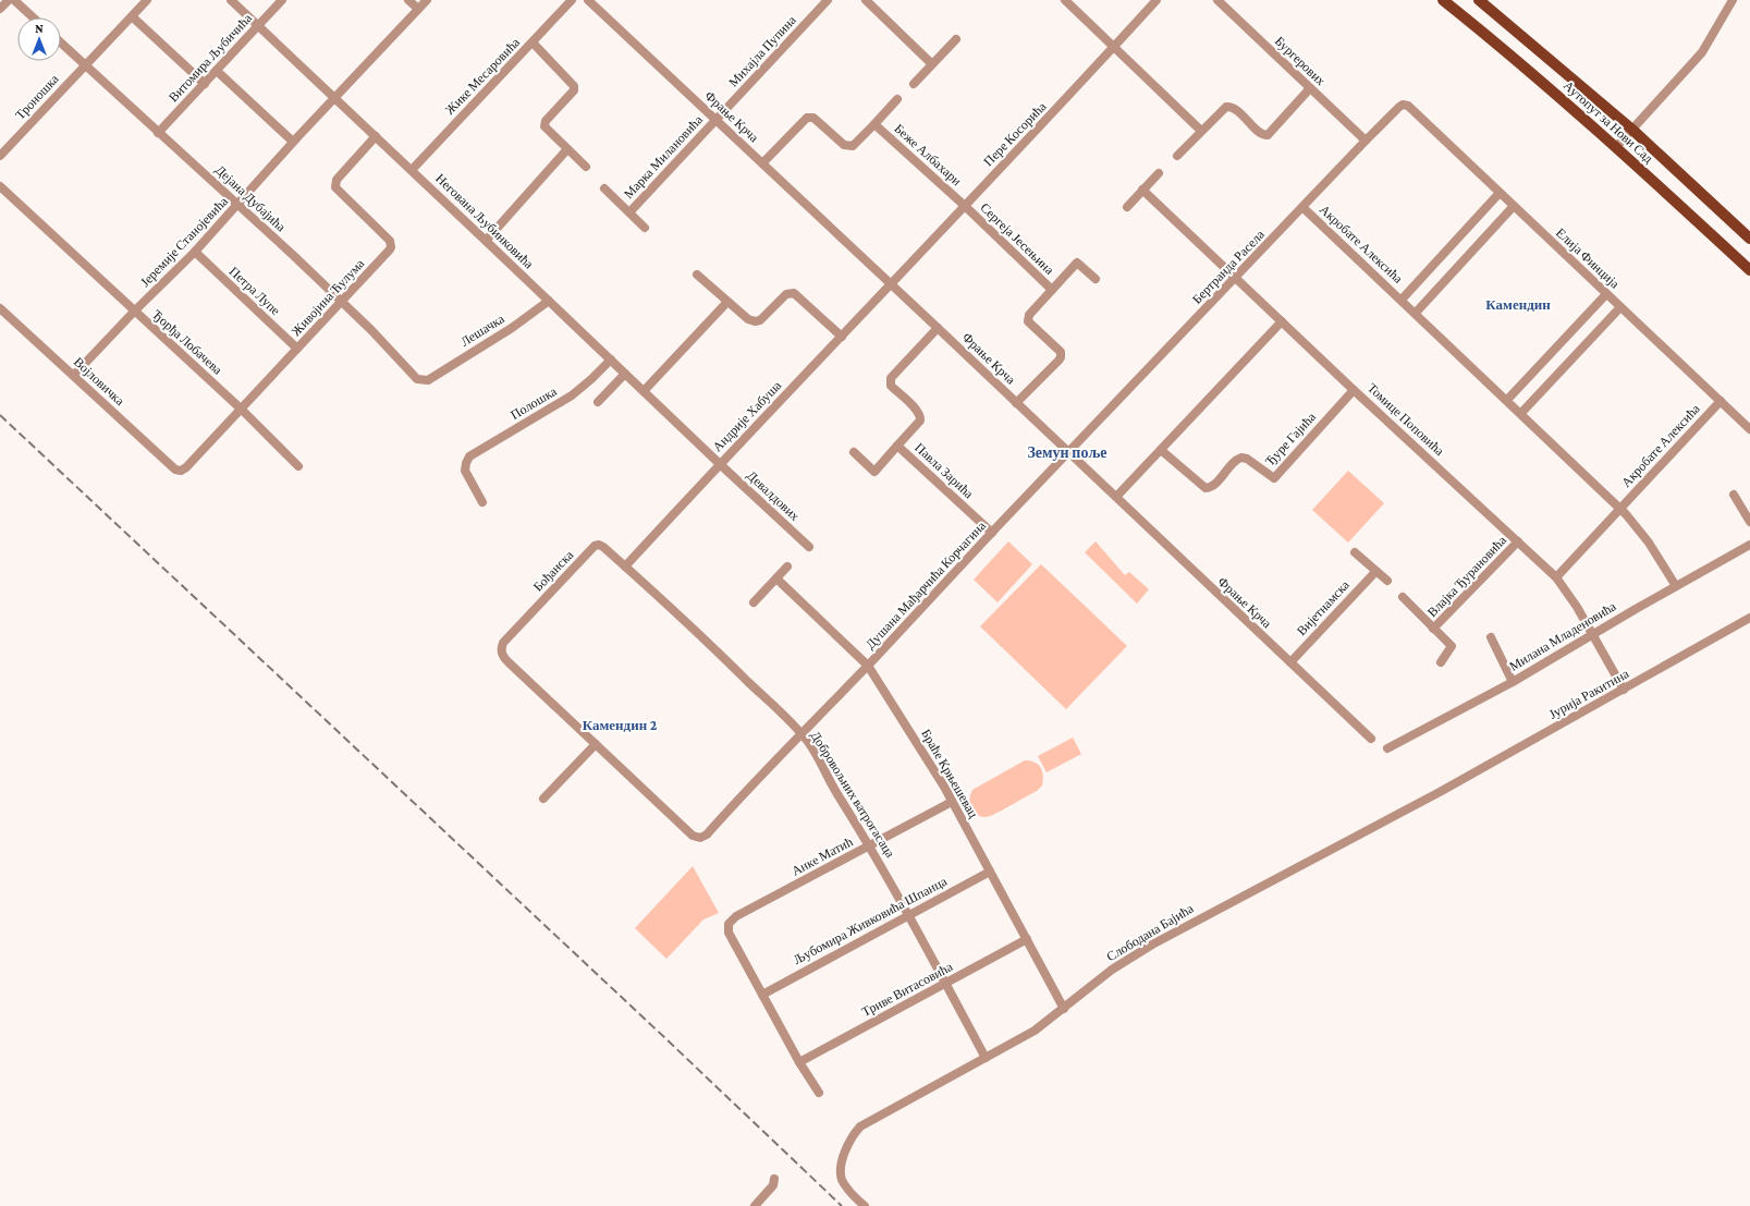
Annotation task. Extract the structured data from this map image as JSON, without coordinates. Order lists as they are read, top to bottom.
{
  "streets": {
    "main road": ["Аутопут за Нови Сад"],
    "street": [
      "Михајла Пупина",
      "Витомира Љубичића",
      "Бургерових",
      "Жике Месаровића",
      "Троношка",
      "Фрање Крча",
      "Пере Косорића",
      "Беже Албахари",
      "Марка Милановића",
      "Дејана Дубајића",
      "Негована Љубинковића",
      "Сергеја Јесењина",
      "Јеремије Станојевића",
      "Акробате Алексића",
      "Елија Финција",
      "Бертранда Расела",
      "Петра Лупе",
      "Живојина Ћулума",
      "Лешачка",
      "Ђорђа Лобачева",
      "Војловичка",
      "Полошка",
      "Андрије Хабуша",
      "Томице Поповића",
      "Ђуре Гајића",
      "Павла Зарића",
      "Девалдових",
      "Бођанска",
      "Влајка Ђурановића",
      "Душана Мађарчића Корчагина",
      "Вијетнамска",
      "Милана Младеновића",
      "Јурија Ракитина",
      "Браће Крњешевац",
      "Добровољних ватрогасаца",
      "Анке Матић",
      "Љубомира Живковића Шпанца",
      "Слободана Бајића",
      "Триве Витасовића"
    ]
  },
  "crossings": [
    ["Михајла Пупина", "Фрање Крча"],
    ["Михајла Пупина", "Марка Милановића"],
    ["Витомира Љубичића", "Дејана Дубајића"],
    ["Витомира Љубичића", "Негована Љубинковића"],
    ["Бургерових", "Бертранда Расела"],
    ["Жике Месаровића", "Негована Љубинковића"],
    ["Троношка", "Дејана Дубајића"],
    ["Фрање Крча", "Пере Косорића"],
    ["Фрање Крча", "Беже Албахари"],
    ["Фрање Крча", "Марка Милановића"],
    ["Фрање Крча", "Сергеја Јесењина"],
    ["Фрање Крча", "Бертранда Расела"],
    ["Фрање Крча", "Андрије Хабуша"],
    ["Фрање Крча", "Павла Зарића"],
    ["Фрање Крча", "Душана Мађарчића Корчагина"],
    ["Фрање Крча", "Вијетнамска"],
    ["Пере Косорића", "Беже Албахари"],
    ["Пере Косорића", "Сергеја Јесењина"],
    ["Пере Косорића", "Андрије Хабуша"],
    ["Беже Албахари", "Сергеја Јесењина"],
    ["Дејана Дубајића", "Јеремије Станојевића"],
    ["Дејана Дубајића", "Живојина Ћулума"],
    ["Дејана Дубајића", "Лешачка"],
    ["Негована Љубинковића", "Јеремије Станојевића"],
    ["Негована Љубинковића", "Живојина Ћулума"],
    ["Негована Љубинковића", "Лешачка"],
    ["Негована Љубинковића", "Полошка"],
    ["Негована Љубинковића", "Андрије Хабуша"],
    ["Негована Љубинковића", "Девалдових"],
    ["Јеремије Станојевића", "Петра Лупе"],
    ["Јеремије Станојевића", "Ђорђа Лобачева"],
    ["Јеремије Станојевића", "Војловичка"],
    ["Акробате Алексића", "Елија Финција"],
    ["Акробате Алексића", "Бертранда Расела"],
    ["Акробате Алексића", "Милана Младеновића"],
    ["Елија Финција", "Бертранда Расела"],
    ["Бертранда Расела", "Томице Поповића"],
    ["Бертранда Расела", "Душана Мађарчића Корчагина"],
    ["Петра Лупе", "Живојина Ћулума"],
    ["Живојина Ћулума", "Ђорђа Лобачева"],
    ["Живојина Ћулума", "Војловичка"],
    ["Андрије Хабуша", "Девалдових"],
    ["Андрије Хабуша", "Бођанска"],
    ["Андрије Хабуша", "Добровољних ватрогасаца"],
    ["Томице Поповића", "Ђуре Гајића"],
    ["Томице Поповића", "Влајка Ђурановића"],
    ["Томице Поповића", "Милана Младеновића"],
    ["Томице Поповића", "Јурија Ракитина"],
    ["Павла Зарића", "Душана Мађарчића Корчагина"],
    ["Бођанска", "Душана Мађарчића Корчагина"],
    ["Бођанска", "Добровољних ватрогасаца"],
    ["Душана Мађарчића Корчагина", "Браће Крњешевац"],
    ["Душана Мађарчића Корчагина", "Добровољних ватрогасаца"],
    ["Јурија Ракитина", "Слободана Бајића"],
    ["Браће Крњешевац", "Анке Матић"],
    ["Браће Крњешевац", "Љубомира Живковића Шпанца"],
    ["Браће Крњешевац", "Слободана Бајића"],
    ["Браће Крњешевац", "Триве Витасовића"],
    ["Добровољних ватрогасаца", "Анке Матић"],
    ["Добровољних ватрогасаца", "Љубомира Живковића Шпанца"],
    ["Добровољних ватрогасаца", "Слободана Бајића"],
    ["Добровољних ватрогасаца", "Триве Витасовића"],
    ["Анке Матић", "Љубомира Живковића Шпанца"]
  ],
  "districts": ["Камендин", "Земун поље", "Камендин 2"],
  "north": "top"
}
